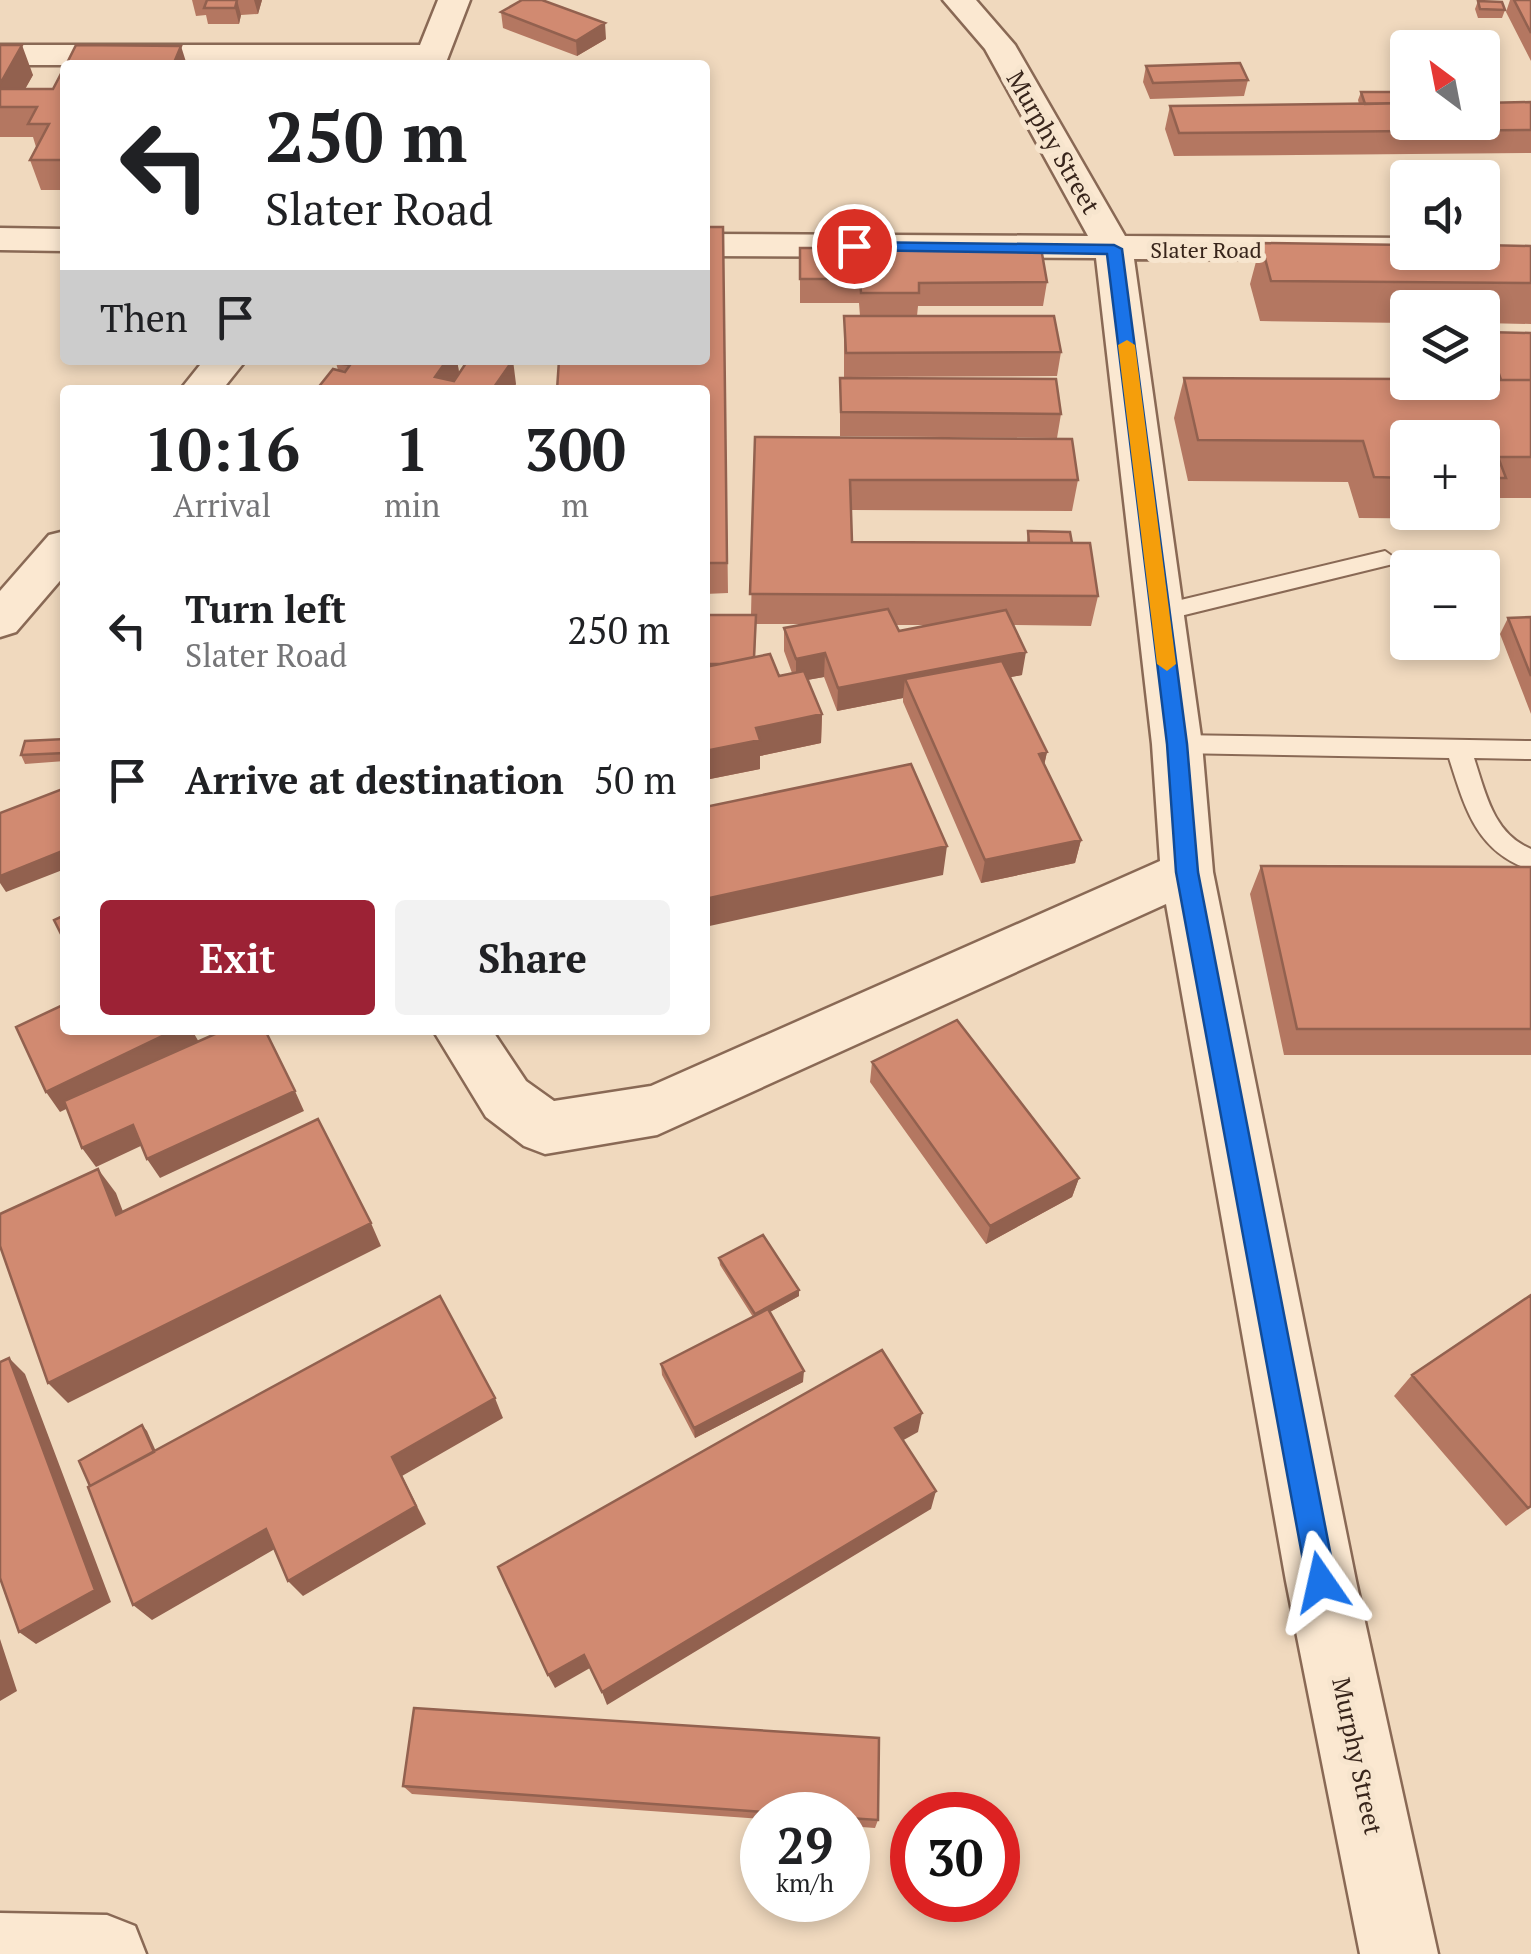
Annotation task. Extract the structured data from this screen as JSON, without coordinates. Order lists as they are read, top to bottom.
{
  "streets": {
    "street": ["Murphy Street", "Slater Road"]
  },
  "crossings": [
    ["Murphy Street", "Slater Road"]
  ],
  "north": "top left",
  "page": {
    "map_buttons": ["+", "−"],
    "turn": ["250 m", "Slater Road"],
    "then": "Then",
    "eta": [
      "10:16",
      "Arrival",
      "1",
      "min",
      "300",
      "m"
    ],
    "list": [
      {
        "name": "Turn left",
        "note": "Slater Road",
        "value": "250 m"
      },
      {
        "name": "Arrive at destination",
        "value": "50 m"
      }
    ],
    "buttons": ["Exit", "Share"],
    "speed": "29 km/h",
    "limit": "30"
  }
}
